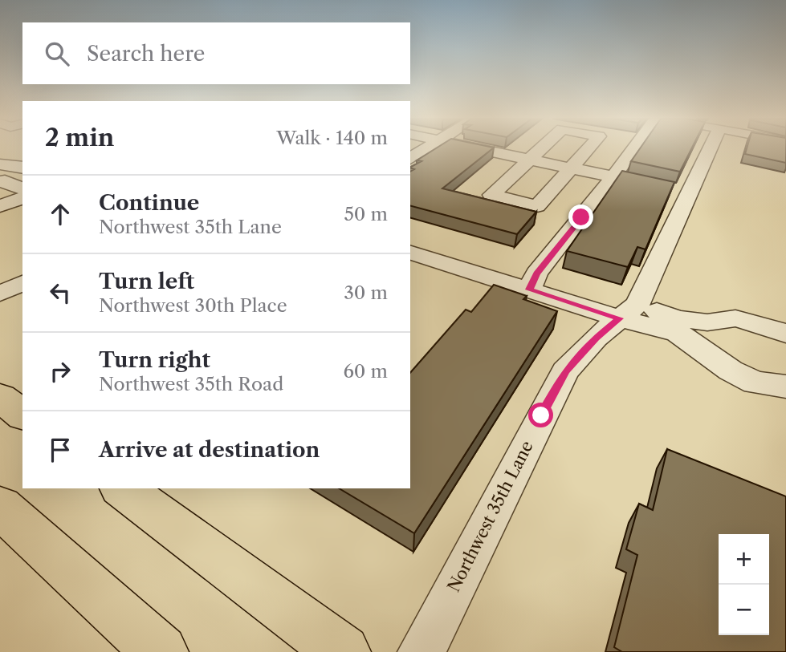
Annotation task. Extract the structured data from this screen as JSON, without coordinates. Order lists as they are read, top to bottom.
{
  "streets": {
    "street": ["Northwest 35th Lane"]
  },
  "page": {
    "search": "Search here",
    "heading": ["2 min", "Walk · 140 m"],
    "list": [
      ["Continue", "Northwest 35th Lane", "50 m"],
      ["Turn left", "Northwest 30th Place", "30 m"],
      ["Turn right", "Northwest 35th Road", "60 m"],
      "Arrive at destination"
    ],
    "map_buttons": ["+", "−"]
  }
}
